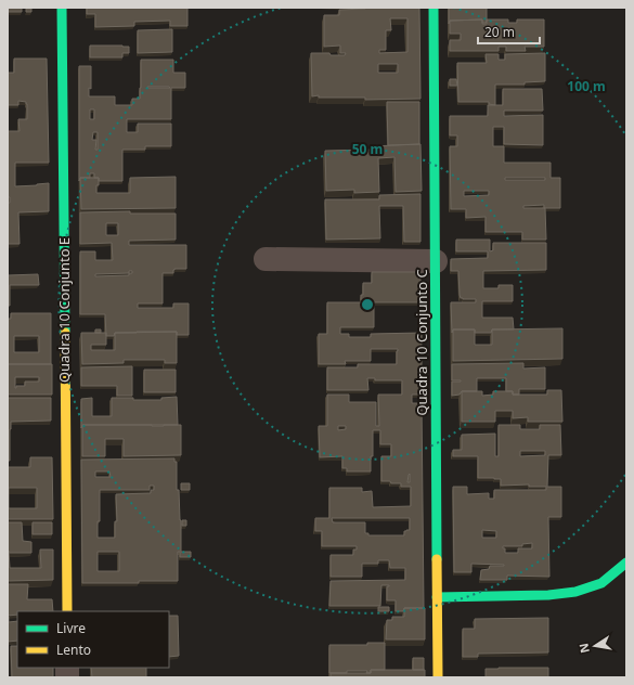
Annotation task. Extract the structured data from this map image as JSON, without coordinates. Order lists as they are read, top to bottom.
{
  "streets": {
    "street": ["Quadra 10 Conjunto E", "Quadra 10 Conjunto C"]
  },
  "legend": ["Livre", "Lento"],
  "scale_bar": "20 m",
  "north": "left",
  "rings": ["100 m", "50 m"]
}
